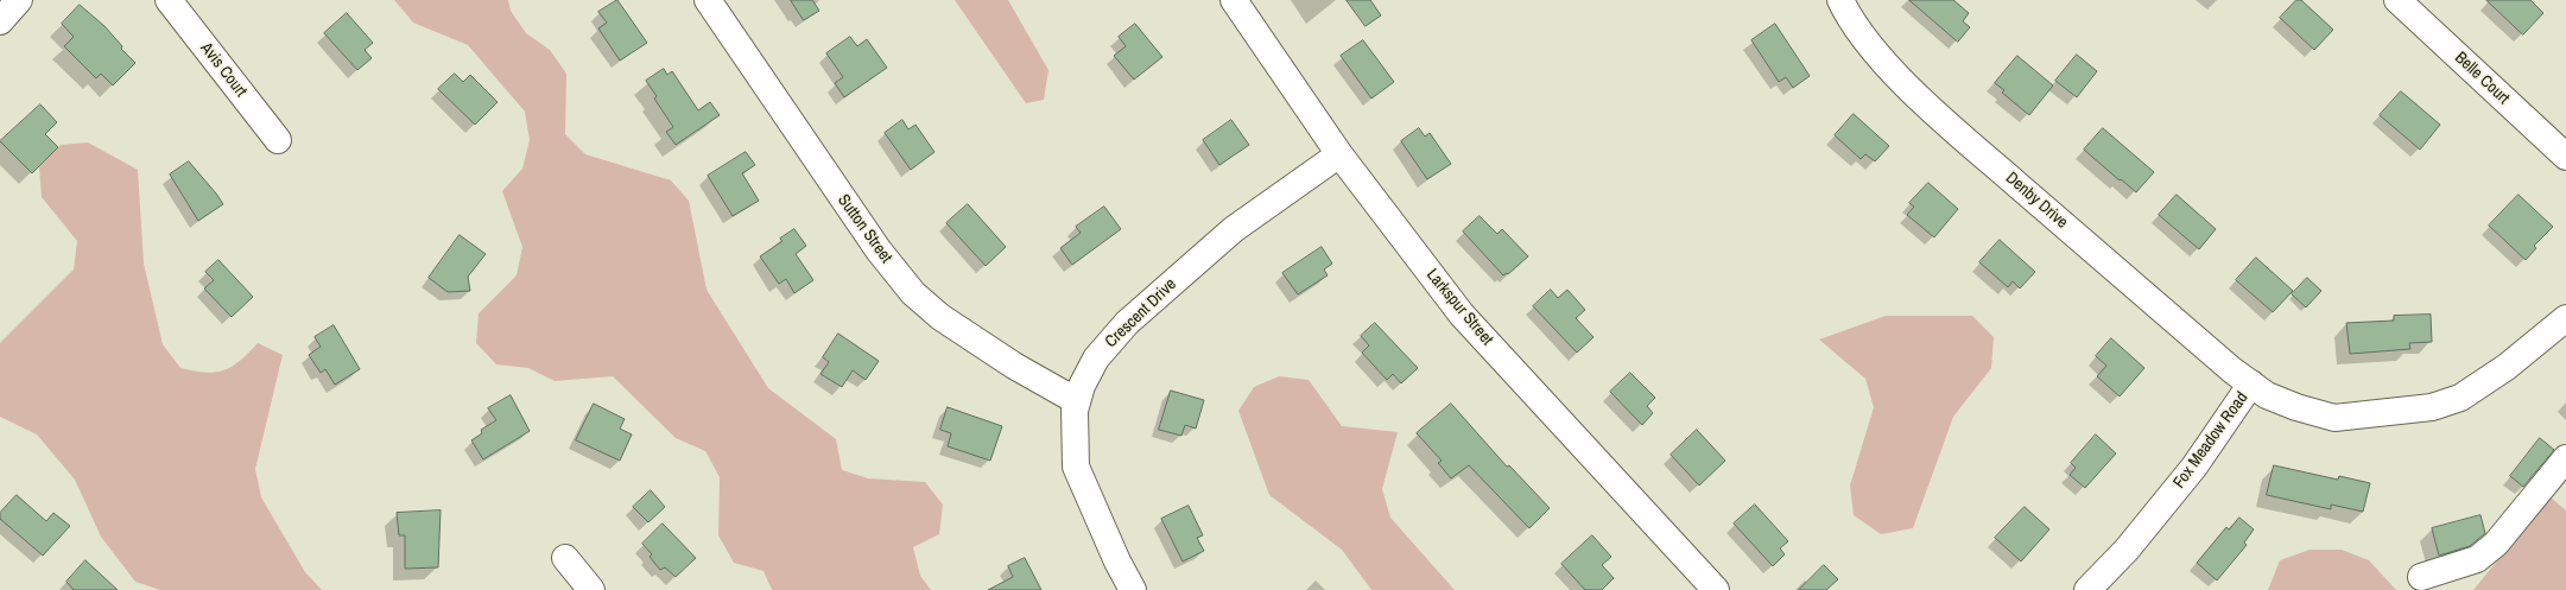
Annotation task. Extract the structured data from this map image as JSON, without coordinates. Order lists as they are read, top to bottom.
{
  "streets": {
    "street": [
      "Avis Court",
      "Belle Court",
      "Denby Drive",
      "Sutton Street",
      "Larkspur Street",
      "Crescent Drive",
      "Fox Meadow Road"
    ]
  },
  "crossings": [
    ["Denby Drive", "Fox Meadow Road"],
    ["Sutton Street", "Crescent Drive"],
    ["Larkspur Street", "Crescent Drive"]
  ]
}
